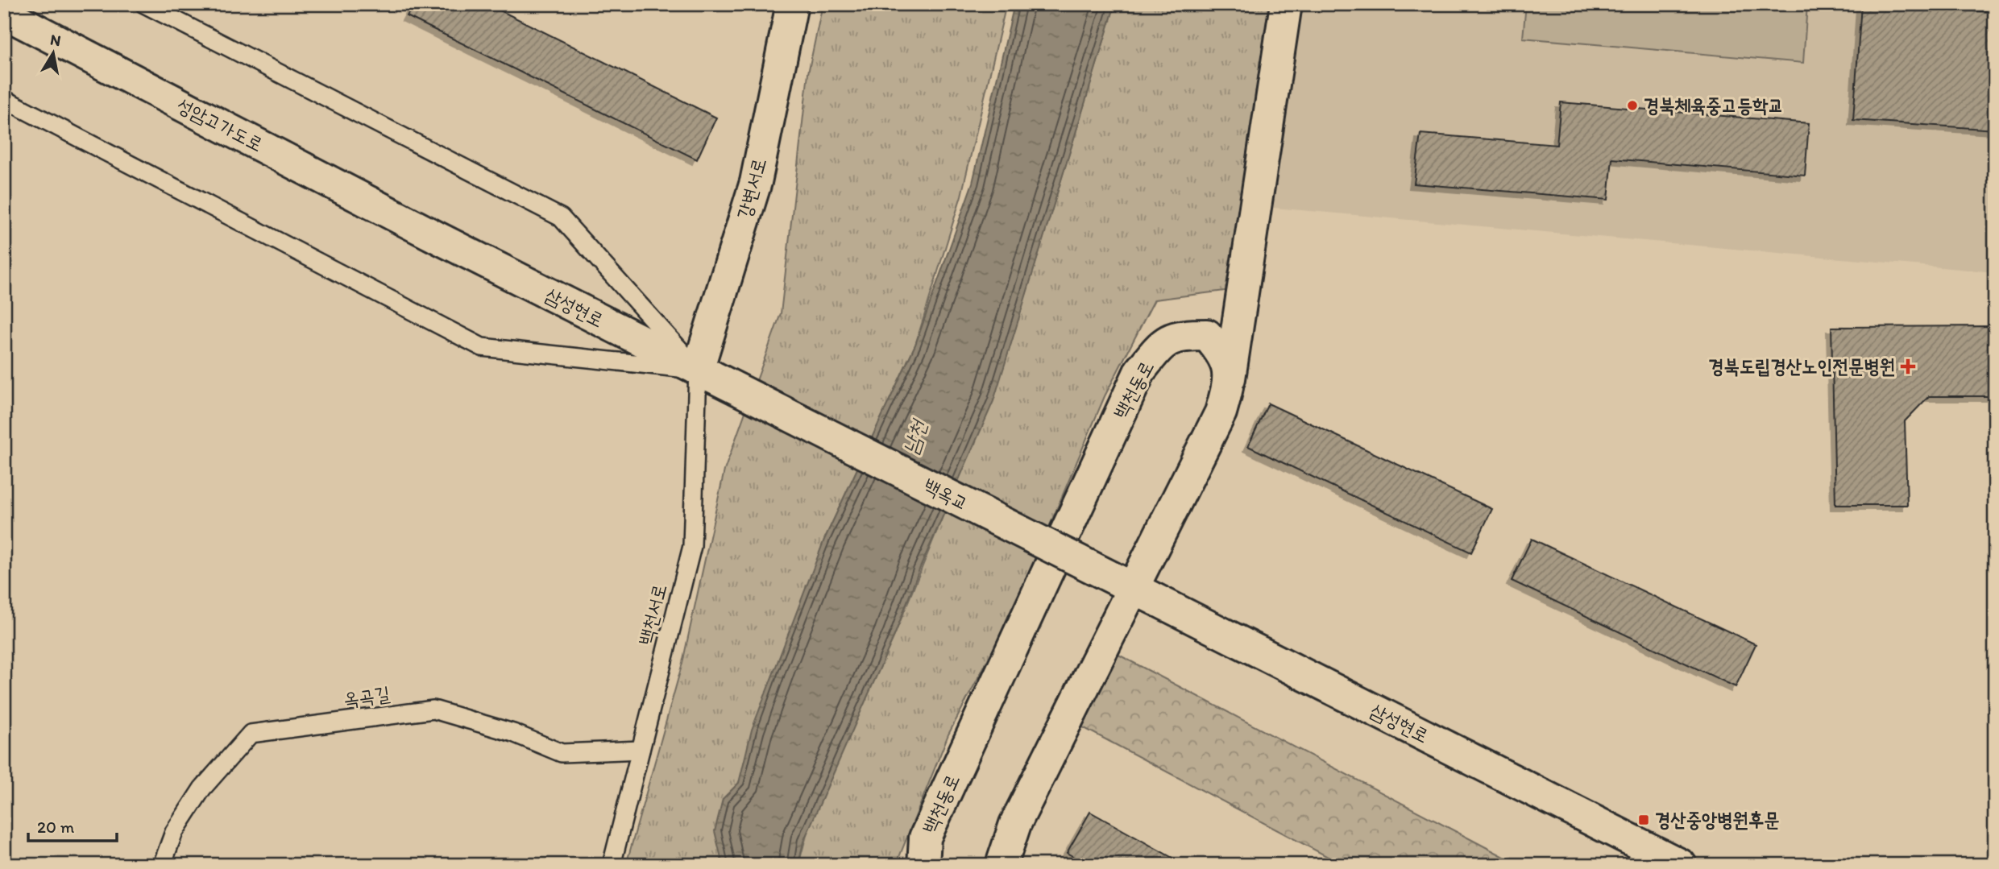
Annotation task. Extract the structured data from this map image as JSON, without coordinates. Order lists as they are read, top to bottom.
{
  "streets": {
    "street": [
      "성암고가도로",
      "강변서로",
      "삼성현로",
      "백천동로",
      "백옥교"
    ],
    "lane": ["백천서로", "옥곡길"]
  },
  "crossings": [
    ["성암고가도로", "삼성현로"],
    ["강변서로", "삼성현로"],
    ["강변서로", "백옥교"],
    ["강변서로", "백천서로"],
    ["삼성현로", "백천동로"],
    ["삼성현로", "백옥교"],
    ["삼성현로", "백천서로"],
    ["백천동로", "백옥교"],
    ["백옥교", "백천서로"],
    ["백천서로", "옥곡길"]
  ],
  "water": ["남천"],
  "places": {
    "other": ["경북체육중고등학교"],
    "health": ["경북도립경산노인전문병원"],
    "transit": ["경산중앙병원후문"]
  },
  "scale_bar": "20 m",
  "north": "top"
}
